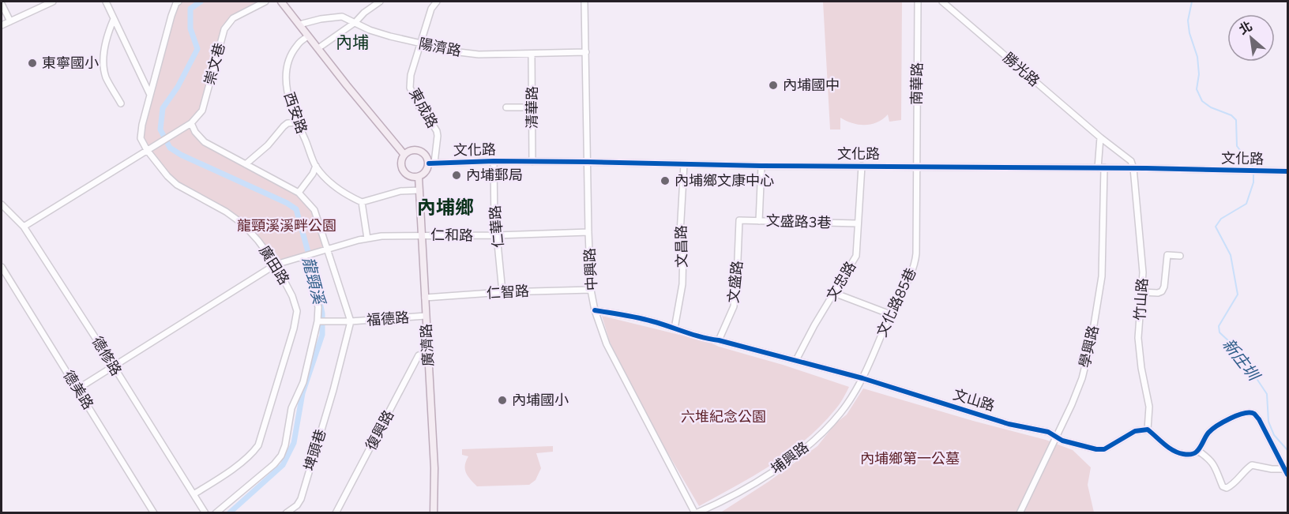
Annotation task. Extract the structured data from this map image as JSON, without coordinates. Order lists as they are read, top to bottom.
{
  "streets": {
    "main road": ["廣濟路"],
    "street": [
      "陽濟路",
      "崇文巷",
      "勝光路",
      "南華路",
      "清華路",
      "東成路",
      "西安路",
      "文化路",
      "文盛路3巷",
      "仁華路",
      "仁和路",
      "文昌路",
      "廣田路",
      "中興路",
      "文忠路",
      "文盛路",
      "仁智路",
      "竹山路",
      "文化路85巷",
      "福德路",
      "學興路",
      "德修路",
      "德美路",
      "文山路",
      "復興路",
      "埤頭巷",
      "埔興路"
    ]
  },
  "crossings": [
    ["陽濟路", "清華路"],
    ["陽濟路", "東成路"],
    ["陽濟路", "中興路"],
    ["崇文巷", "廣田路"],
    ["崇文巷", "德修路"],
    ["勝光路", "文化路"],
    ["勝光路", "竹山路"],
    ["南華路", "文化路"],
    ["南華路", "文化路85巷"],
    ["清華路", "文化路"],
    ["東成路", "文化路"],
    ["東成路", "廣濟路"],
    ["文化路", "仁華路"],
    ["文化路", "文昌路"],
    ["文化路", "中興路"],
    ["文化路", "文忠路"],
    ["文化路", "竹山路"],
    ["文化路", "文化路85巷"],
    ["文化路", "廣濟路"],
    ["文化路", "學興路"],
    ["文盛路3巷", "文忠路"],
    ["文盛路3巷", "文盛路"],
    ["仁華路", "仁和路"],
    ["仁華路", "仁智路"],
    ["仁和路", "中興路"],
    ["仁和路", "廣濟路"],
    ["文昌路", "文山路"],
    ["廣田路", "德修路"],
    ["中興路", "仁智路"],
    ["中興路", "文山路"],
    ["中興路", "埔興路"],
    ["文忠路", "文山路"],
    ["文盛路", "文山路"],
    ["仁智路", "廣濟路"],
    ["竹山路", "文山路"],
    ["文化路85巷", "文山路"],
    ["文化路85巷", "埔興路"],
    ["福德路", "廣濟路"],
    ["福德路", "埤頭巷"],
    ["廣濟路", "復興路"],
    ["學興路", "文山路"],
    ["文山路", "埔興路"]
  ],
  "districts": ["內埔", "內埔鄉"],
  "water": ["龍頸溪", "新庄圳"],
  "parks": ["龍頸溪溪畔公園", "六堆紀念公園", "內埔鄉第一公墓"],
  "places": [
    "東寧國小",
    "內埔國中",
    "內埔郵局",
    "內埔鄉文康中心",
    "內埔國小"
  ],
  "north": "top left"
}
